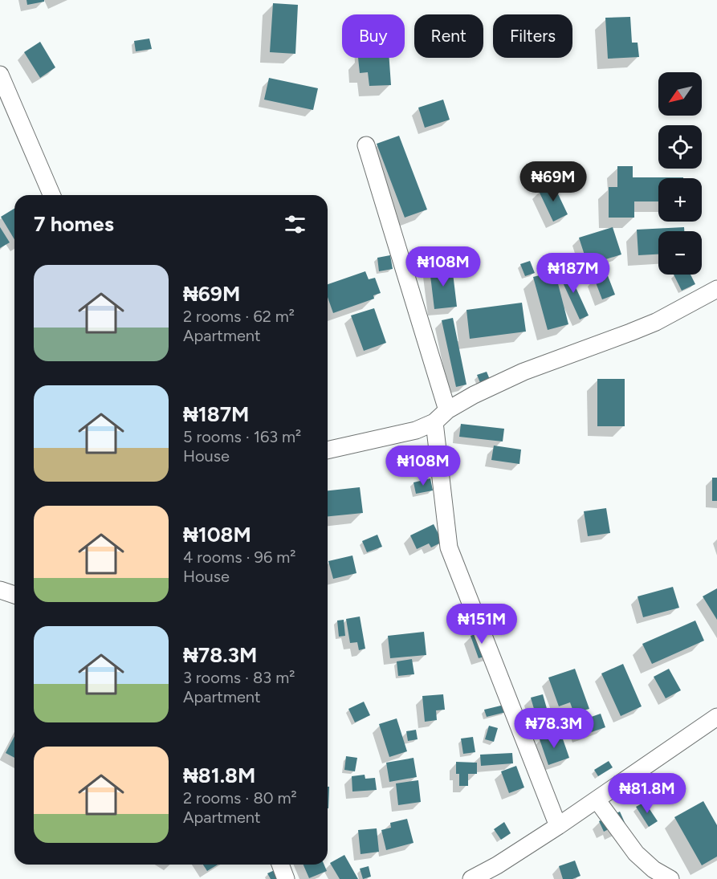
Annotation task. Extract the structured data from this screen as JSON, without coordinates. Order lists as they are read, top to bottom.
{
  "north": "bottom left",
  "page": {
    "chip": ["Buy", "Rent", "Filters"],
    "map_buttons": ["+", "−"],
    "price": [
      "₦69M",
      "₦108M",
      "₦187M",
      "₦108M",
      "₦151M",
      "₦78.3M",
      "₦81.8M"
    ],
    "heading": "7 homes",
    "list": [
      {
        "name": "₦69M",
        "note": "2 rooms · 62 m² · Apartment"
      },
      {
        "name": "₦187M",
        "note": "5 rooms · 163 m² · House"
      },
      {
        "name": "₦108M",
        "note": "4 rooms · 96 m² · House"
      },
      {
        "name": "₦78.3M",
        "note": "3 rooms · 83 m² · Apartment"
      },
      {
        "name": "₦81.8M",
        "note": "2 rooms · 80 m² · Apartment"
      }
    ]
  }
}
